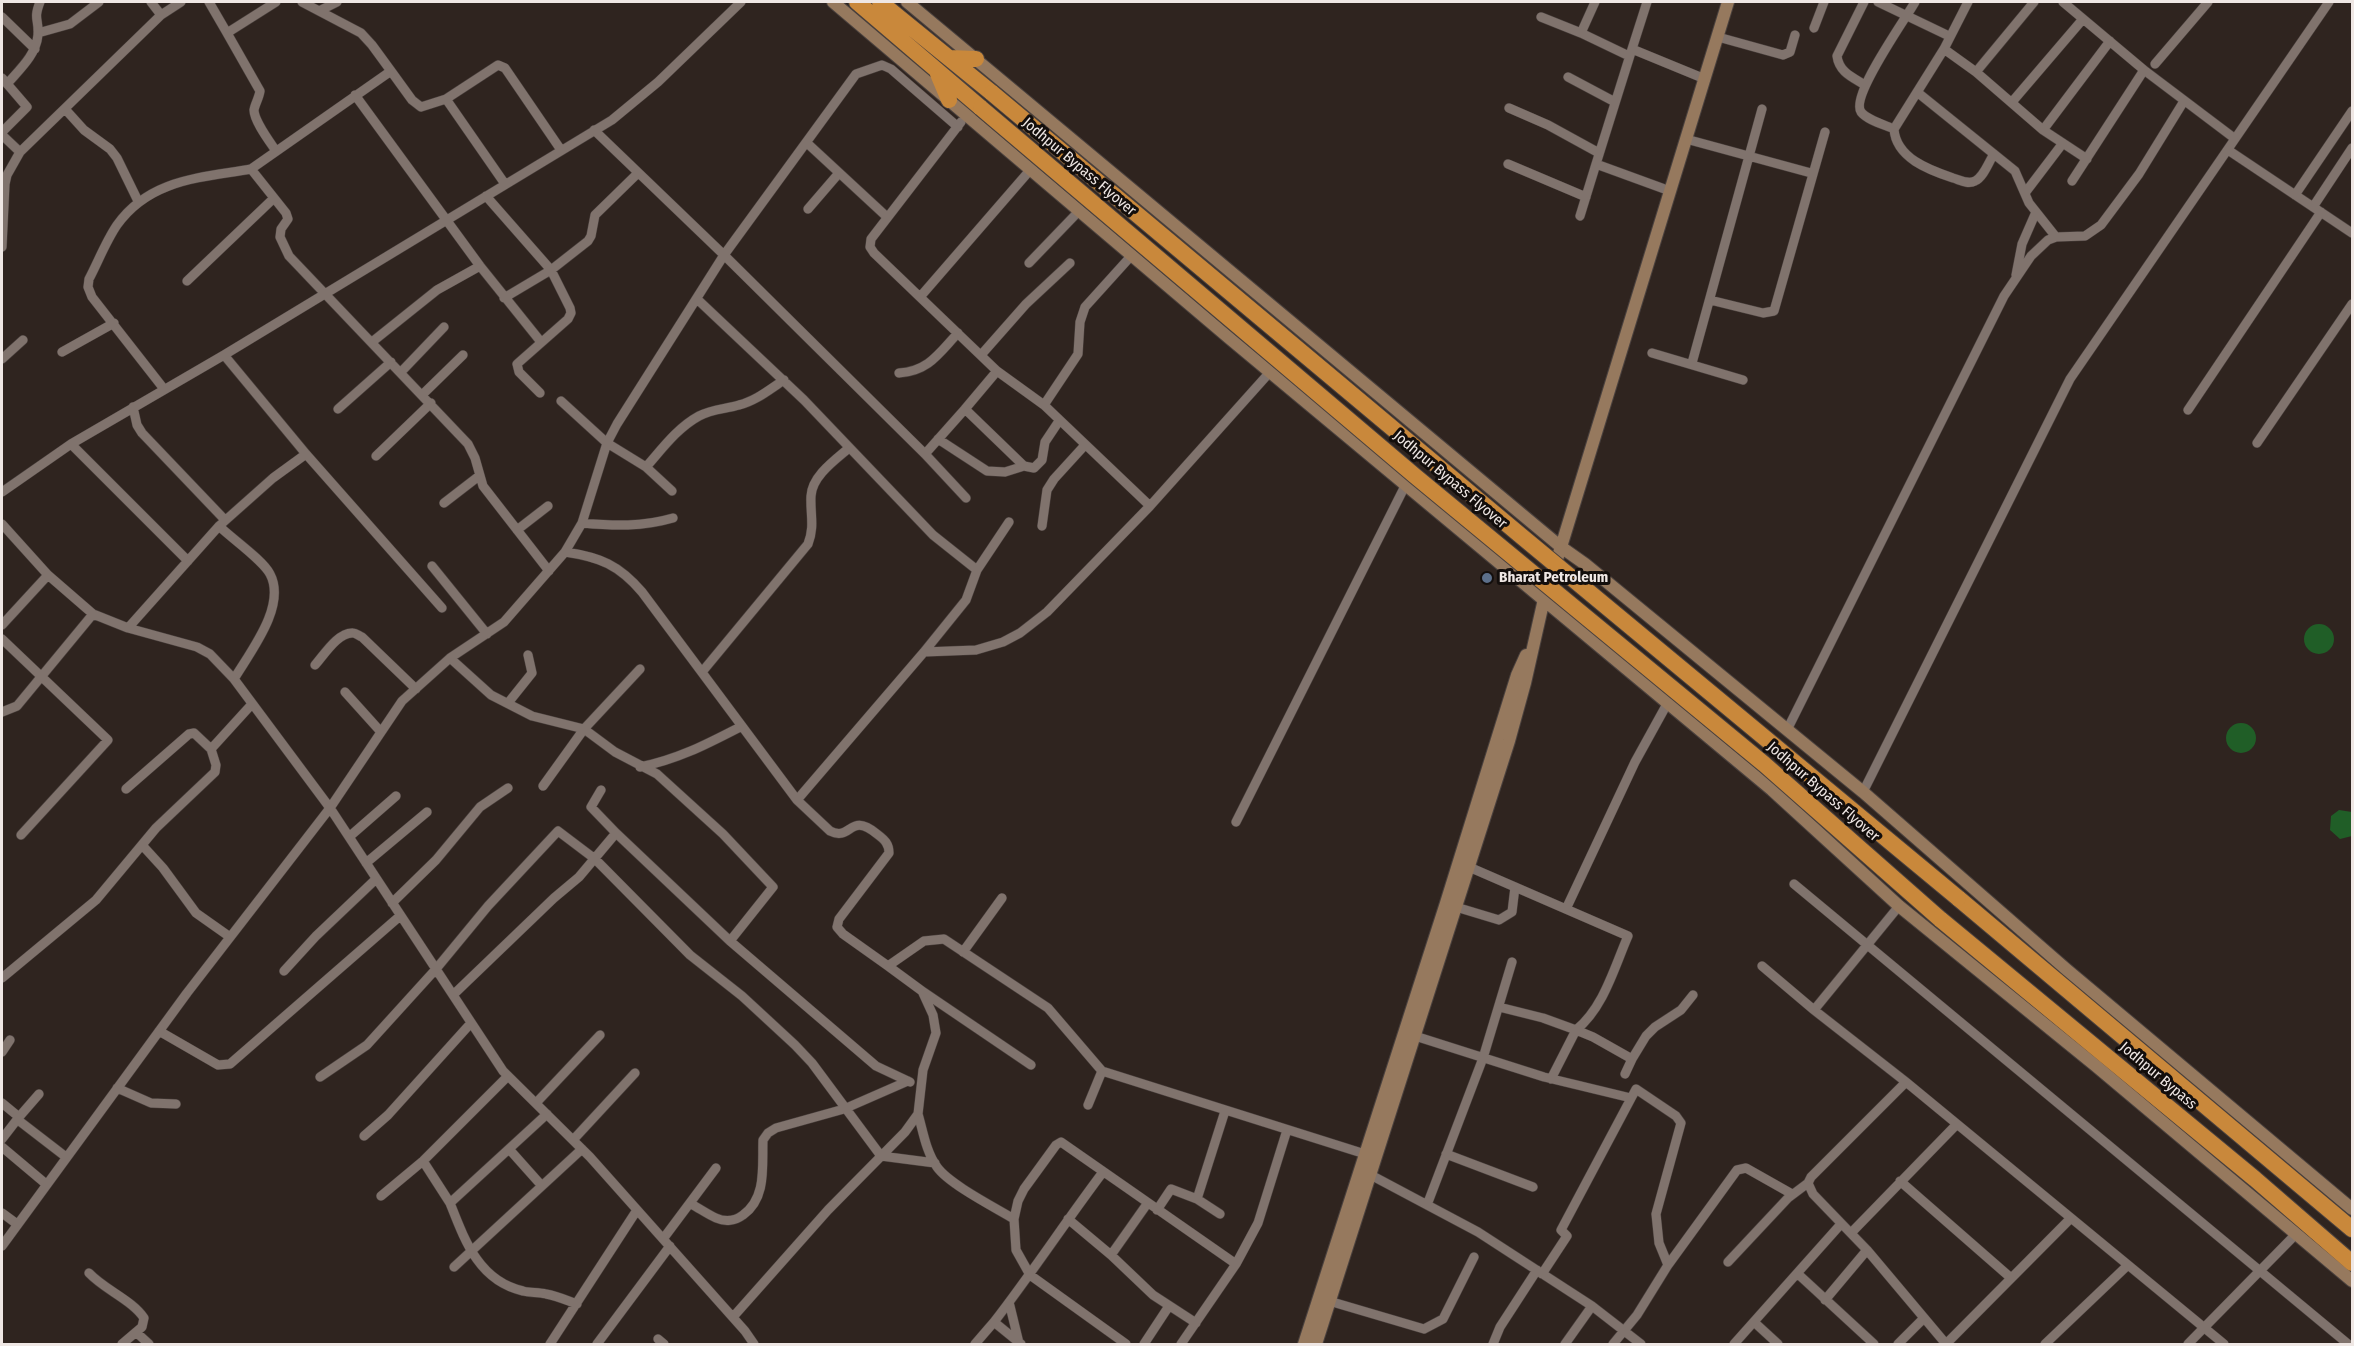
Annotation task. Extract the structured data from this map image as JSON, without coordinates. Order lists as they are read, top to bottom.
{
  "streets": {
    "highway": ["Jodhpur Bypass Flyover", "Jodhpur Bypass"]
  },
  "crossings": [
    ["Jodhpur Bypass Flyover", "Jodhpur Bypass"]
  ],
  "places": ["Bharat Petroleum"]
}
